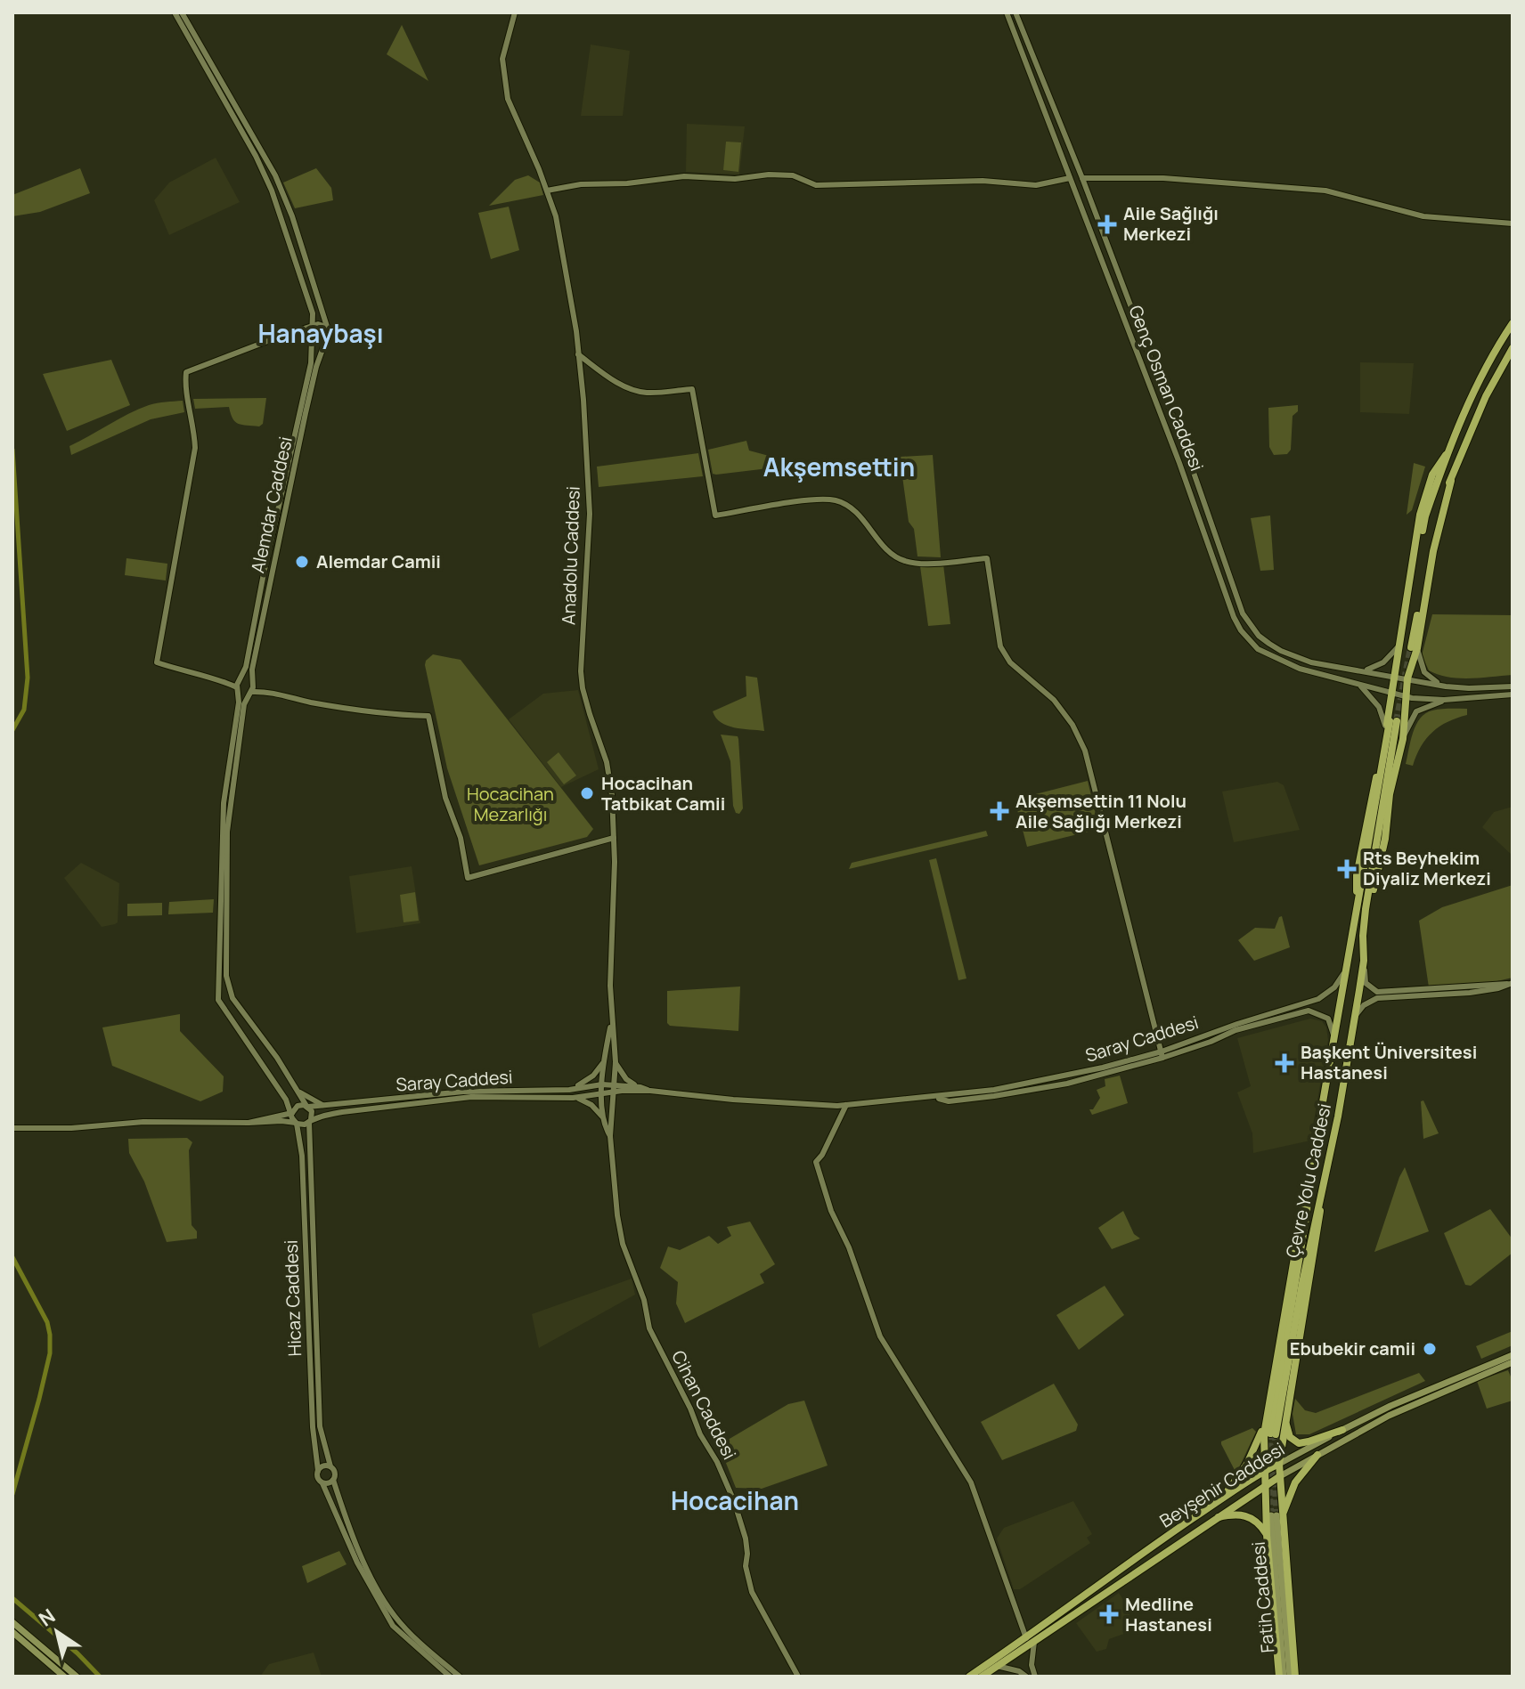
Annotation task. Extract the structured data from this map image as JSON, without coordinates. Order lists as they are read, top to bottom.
{
  "streets": {
    "highway": ["Çevre Yolu Caddesi", "Beyşehir Caddesi"],
    "main road": ["Fatih Caddesi"],
    "street": [
      "Genç Osman Caddesi",
      "Alemdar Caddesi",
      "Anadolu Caddesi",
      "Saray Caddesi",
      "Hicaz Caddesi",
      "Cihan Caddesi"
    ]
  },
  "crossings": [
    ["Anadolu Caddesi", "Saray Caddesi"],
    ["Anadolu Caddesi", "Cihan Caddesi"],
    ["Saray Caddesi", "Çevre Yolu Caddesi"],
    ["Saray Caddesi", "Hicaz Caddesi"],
    ["Saray Caddesi", "Cihan Caddesi"]
  ],
  "districts": ["Hanaybaşı", "Akşemsettin", "Hocacihan"],
  "parks": ["Hocacihan Mezarlığı"],
  "places": {
    "health": [
      "Aile Sağlığı Merkezi",
      "Akşemsettin 11 Nolu Aile Sağlığı Merkezi",
      "Rts Beyhekim Diyaliz Merkezi",
      "Başkent Üniversitesi Hastanesi",
      "Medline Hastanesi"
    ],
    "other": ["Alemdar Camii", "Hocacihan Tatbikat Camii", "Ebubekir camii"]
  },
  "north": "top left"
}
